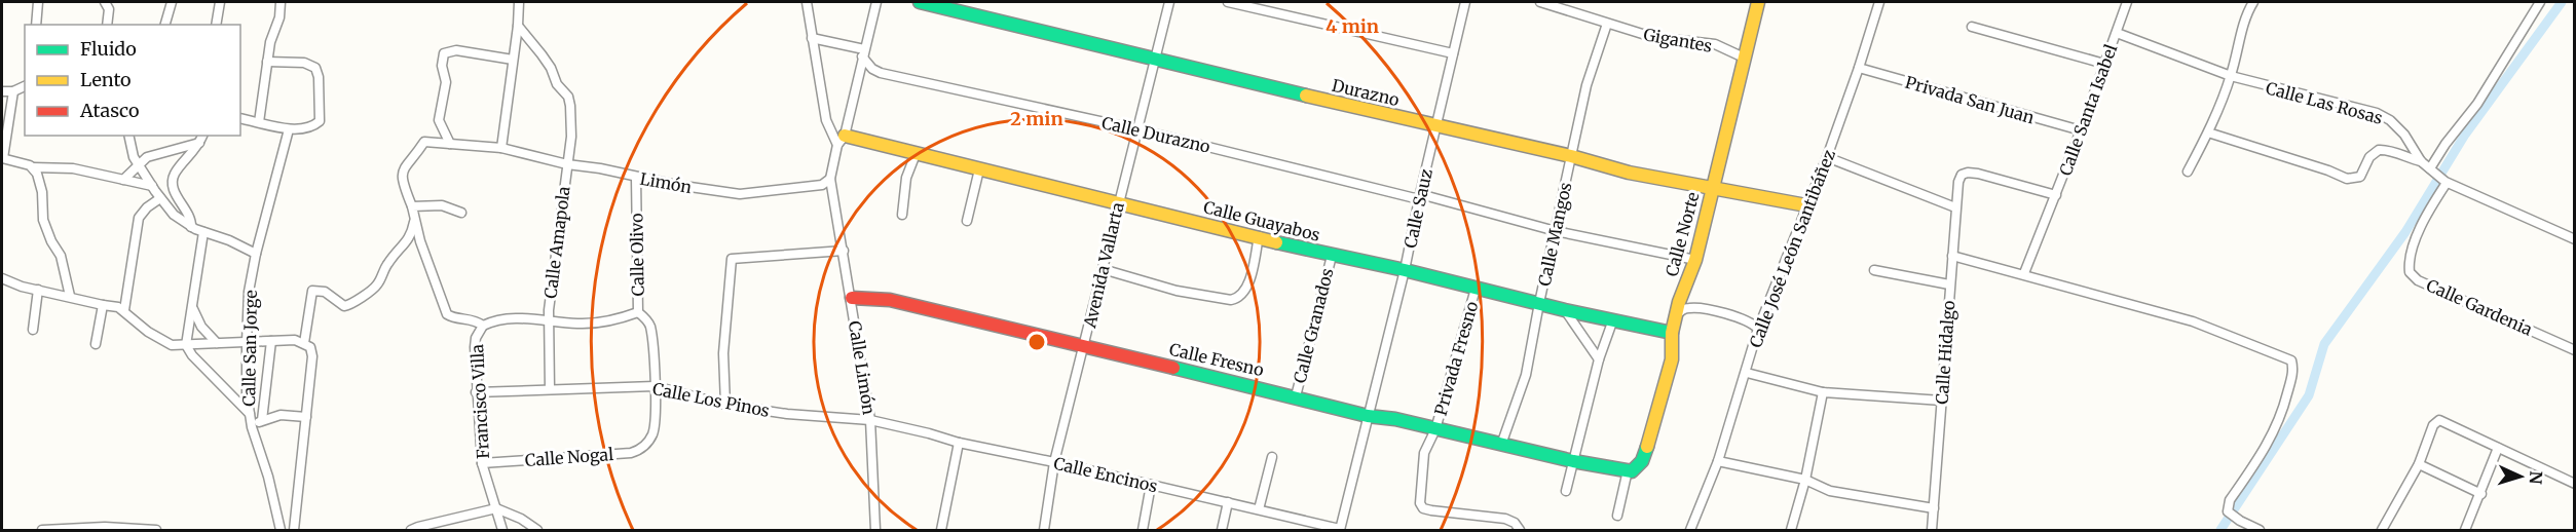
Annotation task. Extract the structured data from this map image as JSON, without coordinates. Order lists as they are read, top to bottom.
{
  "streets": {
    "street": [
      "Gigantes",
      "Durazno",
      "Privada San Juan",
      "Calle Las Rosas",
      "Calle Santa Isabel",
      "Calle Durazno",
      "Limón",
      "Calle Sauz",
      "Calle Guayabos",
      "Calle Mangos",
      "Calle Norte",
      "Calle Amapola",
      "Calle José León Santibáñez",
      "Calle Olivo",
      "Avenida Vallarta",
      "Calle Gardenia",
      "Calle Granados",
      "Calle San Jorge",
      "Calle Hidalgo",
      "Privada Fresno",
      "Calle Fresno",
      "Calle Limón",
      "Calle Los Pinos",
      "Francisco Villa",
      "Calle Nogal",
      "Calle Encinos"
    ]
  },
  "crossings": [
    ["Gigantes", "Calle Mangos"],
    ["Gigantes", "Calle Norte"],
    ["Durazno", "Calle Sauz"],
    ["Durazno", "Calle Mangos"],
    ["Durazno", "Calle Norte"],
    ["Durazno", "Calle José León Santibáñez"],
    ["Durazno", "Avenida Vallarta"],
    ["Privada San Juan", "Calle Santa Isabel"],
    ["Privada San Juan", "Calle José León Santibáñez"],
    ["Calle Las Rosas", "Calle Santa Isabel"],
    ["Calle Las Rosas", "Calle Gardenia"],
    ["Calle Santa Isabel", "Calle Hidalgo"],
    ["Calle Durazno", "Calle Sauz"],
    ["Calle Durazno", "Calle Mangos"],
    ["Calle Durazno", "Calle Norte"],
    ["Calle Durazno", "Avenida Vallarta"],
    ["Limón", "Calle Amapola"],
    ["Limón", "Calle Olivo"],
    ["Limón", "Calle Limón"],
    ["Limón", "Francisco Villa"],
    ["Calle Sauz", "Calle Guayabos"],
    ["Calle Sauz", "Calle Fresno"],
    ["Calle Sauz", "Calle Encinos"],
    ["Calle Guayabos", "Calle Mangos"],
    ["Calle Guayabos", "Calle Norte"],
    ["Calle Guayabos", "Avenida Vallarta"],
    ["Calle Guayabos", "Calle Granados"],
    ["Calle Guayabos", "Privada Fresno"],
    ["Calle Mangos", "Calle Fresno"],
    ["Calle Norte", "Calle Fresno"],
    ["Calle Amapola", "Calle Los Pinos"],
    ["Calle Olivo", "Calle Los Pinos"],
    ["Calle Olivo", "Calle Nogal"],
    ["Avenida Vallarta", "Calle Fresno"],
    ["Avenida Vallarta", "Calle Encinos"],
    ["Calle Granados", "Calle Fresno"],
    ["Privada Fresno", "Calle Fresno"],
    ["Calle Fresno", "Calle Limón"],
    ["Calle Limón", "Calle Los Pinos"],
    ["Calle Limón", "Calle Encinos"],
    ["Calle Los Pinos", "Francisco Villa"],
    ["Calle Los Pinos", "Calle Encinos"],
    ["Francisco Villa", "Calle Nogal"]
  ],
  "legend": ["Fluido", "Lento", "Atasco"],
  "north": "right",
  "rings": ["4 min", "2 min"]
}
